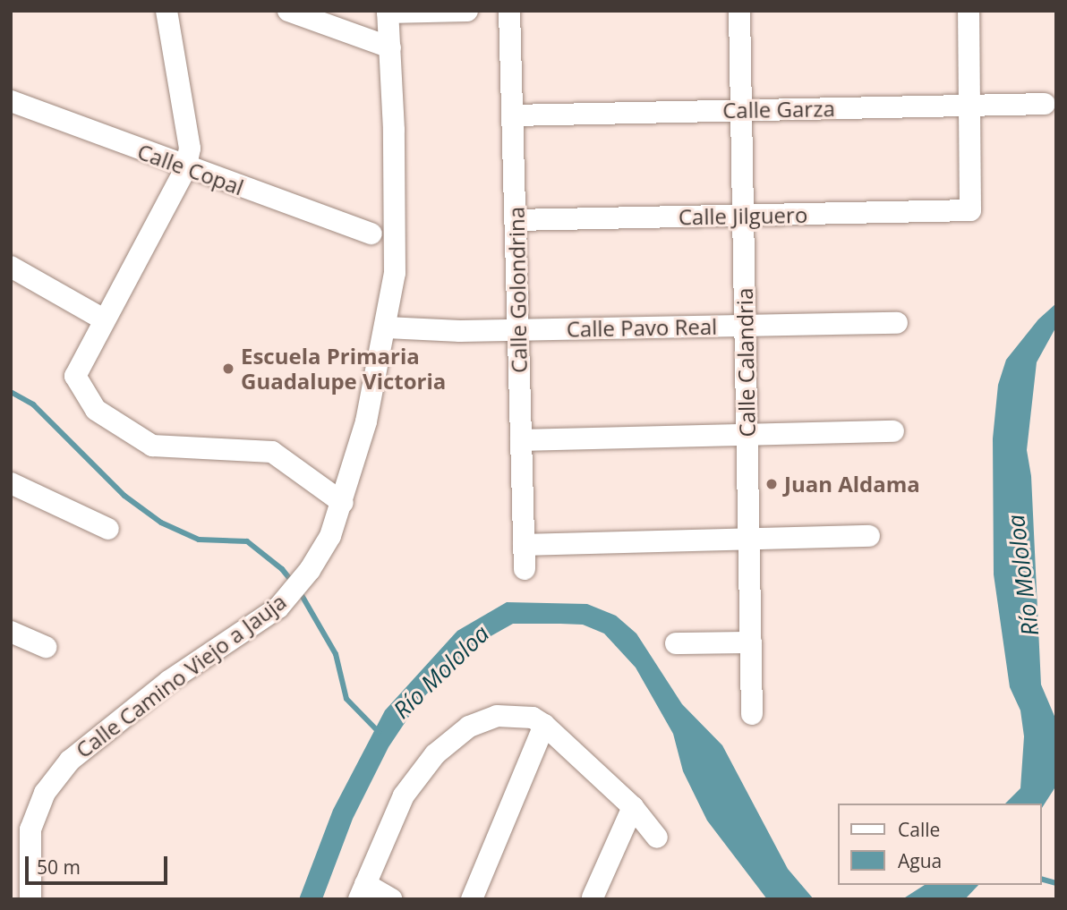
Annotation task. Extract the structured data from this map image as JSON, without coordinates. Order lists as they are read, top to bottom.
{
  "streets": {
    "street": [
      "Calle Garza",
      "Calle Copal",
      "Calle Jilguero",
      "Calle Golondrina",
      "Calle Pavo Real",
      "Calle Calandria",
      "Calle Camino Viejo a Jauja"
    ]
  },
  "crossings": [
    ["Calle Garza", "Calle Jilguero"],
    ["Calle Garza", "Calle Golondrina"],
    ["Calle Garza", "Calle Calandria"],
    ["Calle Jilguero", "Calle Golondrina"],
    ["Calle Jilguero", "Calle Calandria"],
    ["Calle Golondrina", "Calle Pavo Real"],
    ["Calle Pavo Real", "Calle Calandria"],
    ["Calle Pavo Real", "Calle Camino Viejo a Jauja"]
  ],
  "water": ["Río Mololoa"],
  "places": ["Escuela Primaria Guadalupe Victoria", "Juan Aldama"],
  "legend": ["Calle", "Agua"],
  "scale_bar": "50 m"
}
